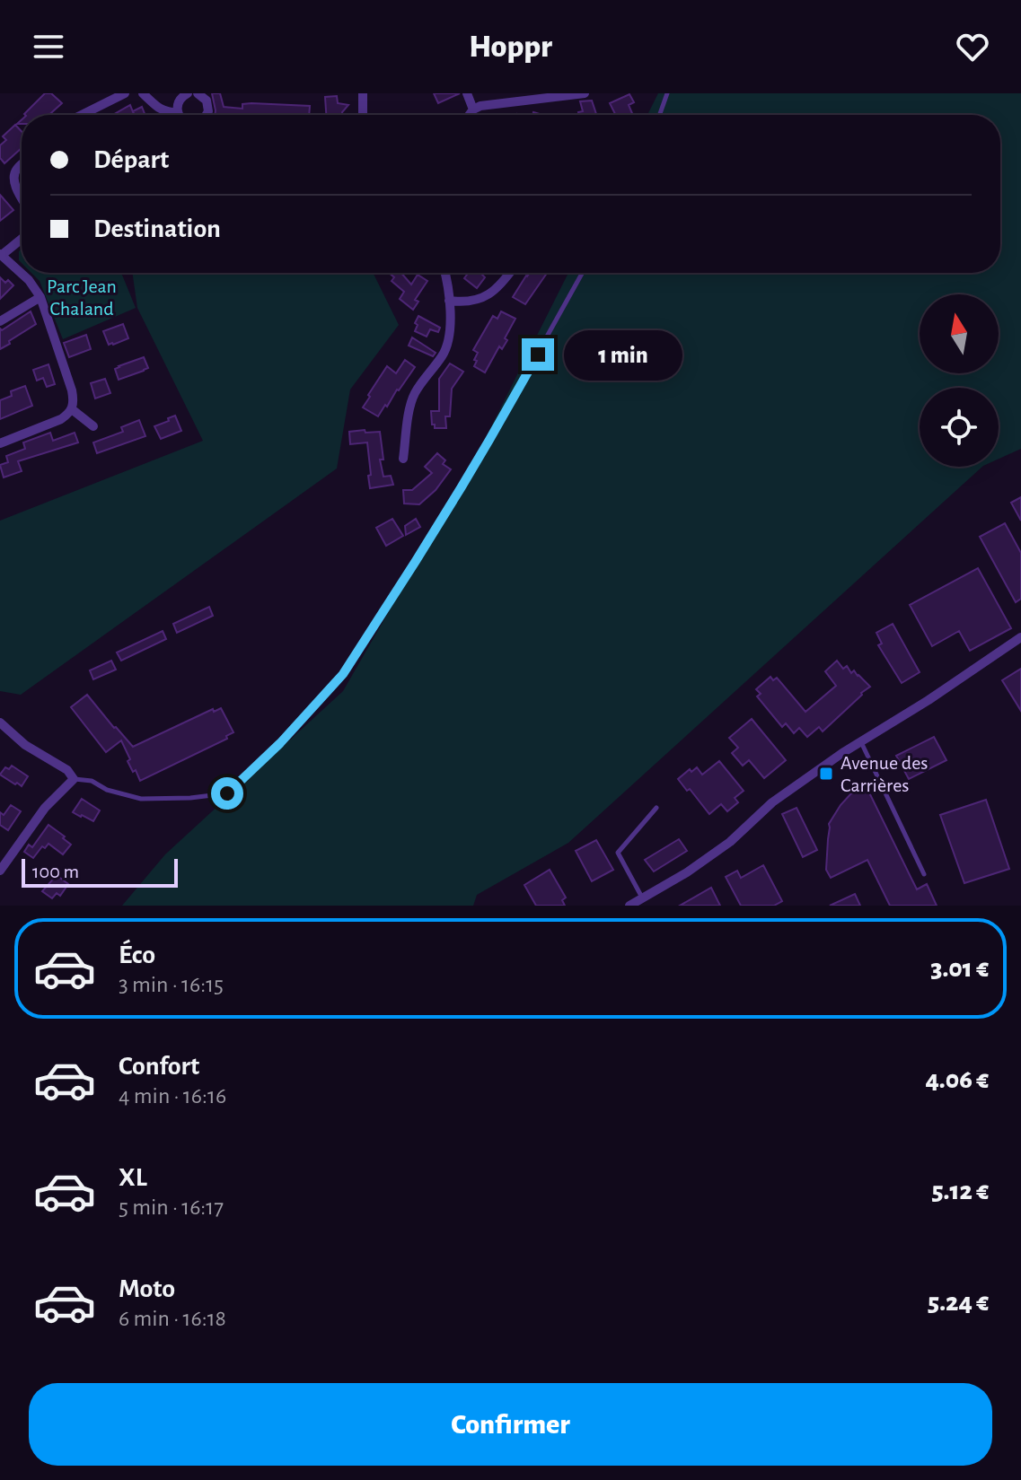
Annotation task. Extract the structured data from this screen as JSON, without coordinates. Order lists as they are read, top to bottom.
{
  "parks": ["Parc Jean Chaland"],
  "places": {
    "transit": ["Avenue des Carrières"]
  },
  "scale_bar": "100 m",
  "north": "top",
  "page": {
    "header": "Hoppr",
    "banner": ["Départ", "Destination"],
    "bubble": "1 min",
    "scale": "100 m",
    "list": [
      {
        "name": "Éco",
        "note": "3 min · 16:15",
        "value": "3.01 €"
      },
      {
        "name": "Confort",
        "note": "4 min · 16:16",
        "value": "4.06 €"
      },
      {
        "name": "XL",
        "note": "5 min · 16:17",
        "value": "5.12 €"
      },
      {
        "name": "Moto",
        "note": "6 min · 16:18",
        "value": "5.24 €"
      }
    ],
    "buttons": "Confirmer"
  }
}
